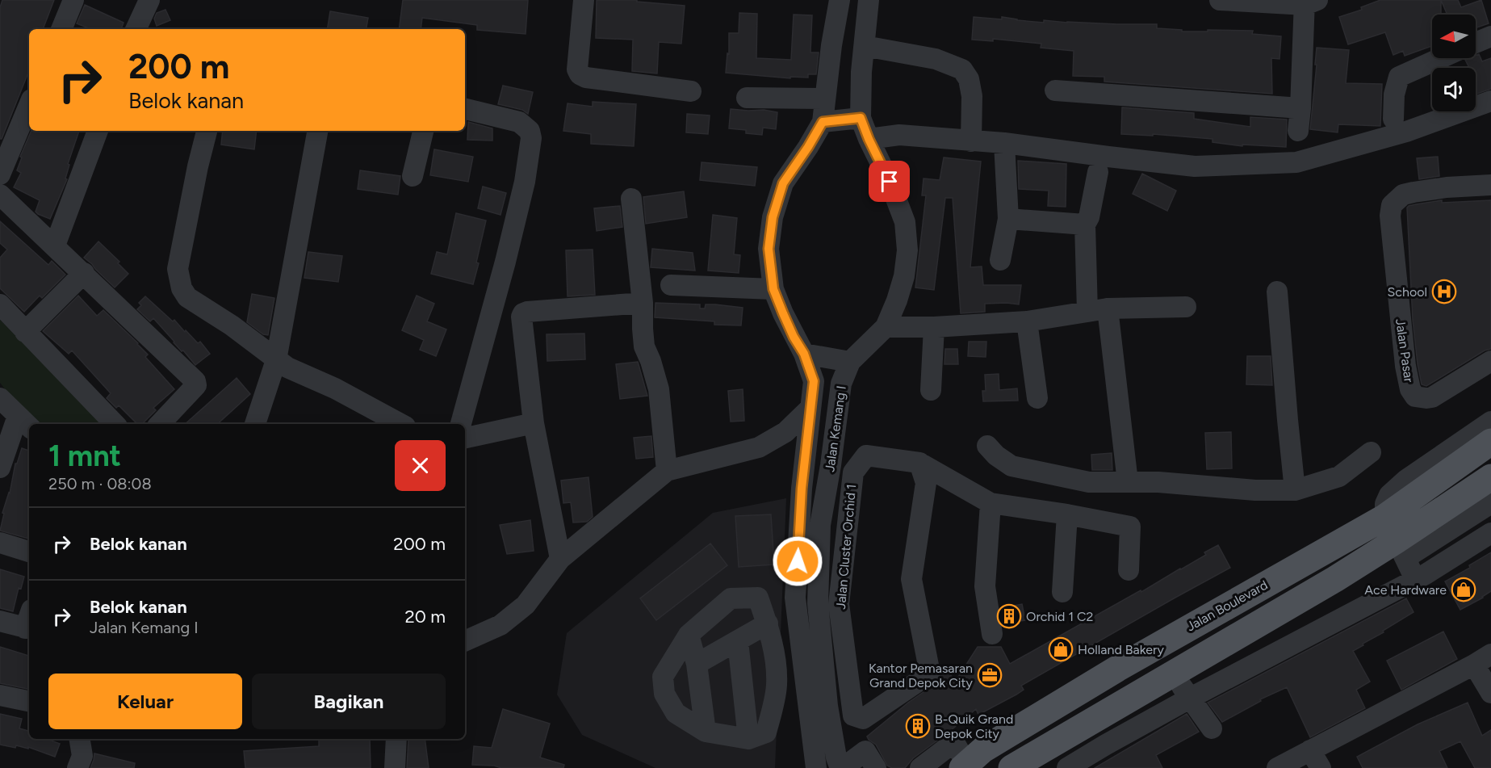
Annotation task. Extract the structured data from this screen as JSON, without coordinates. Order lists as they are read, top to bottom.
{
  "streets": {
    "main road": ["Jalan Boulevard"],
    "street": ["Jalan Pasar", "Jalan Kemang I", "Jalan Cluster Orchid 1"]
  },
  "places": {
    "hospital": ["School"],
    "shop": ["Ace Hardware", "Holland Bakery"],
    "building": ["Orchid 1 C2", "B-Quik Grand Depok City"],
    "office": ["Kantor Pemasaran Grand Depok City"]
  },
  "north": "left",
  "page": {
    "turn": ["200 m", "Belok kanan"],
    "heading": ["1 mnt", "250 m · 08:08"],
    "list": [
      {
        "name": "Belok kanan",
        "value": "200 m"
      },
      {
        "name": "Belok kanan",
        "note": "Jalan Kemang I",
        "value": "20 m"
      }
    ],
    "buttons": ["Keluar", "Bagikan"]
  }
}
